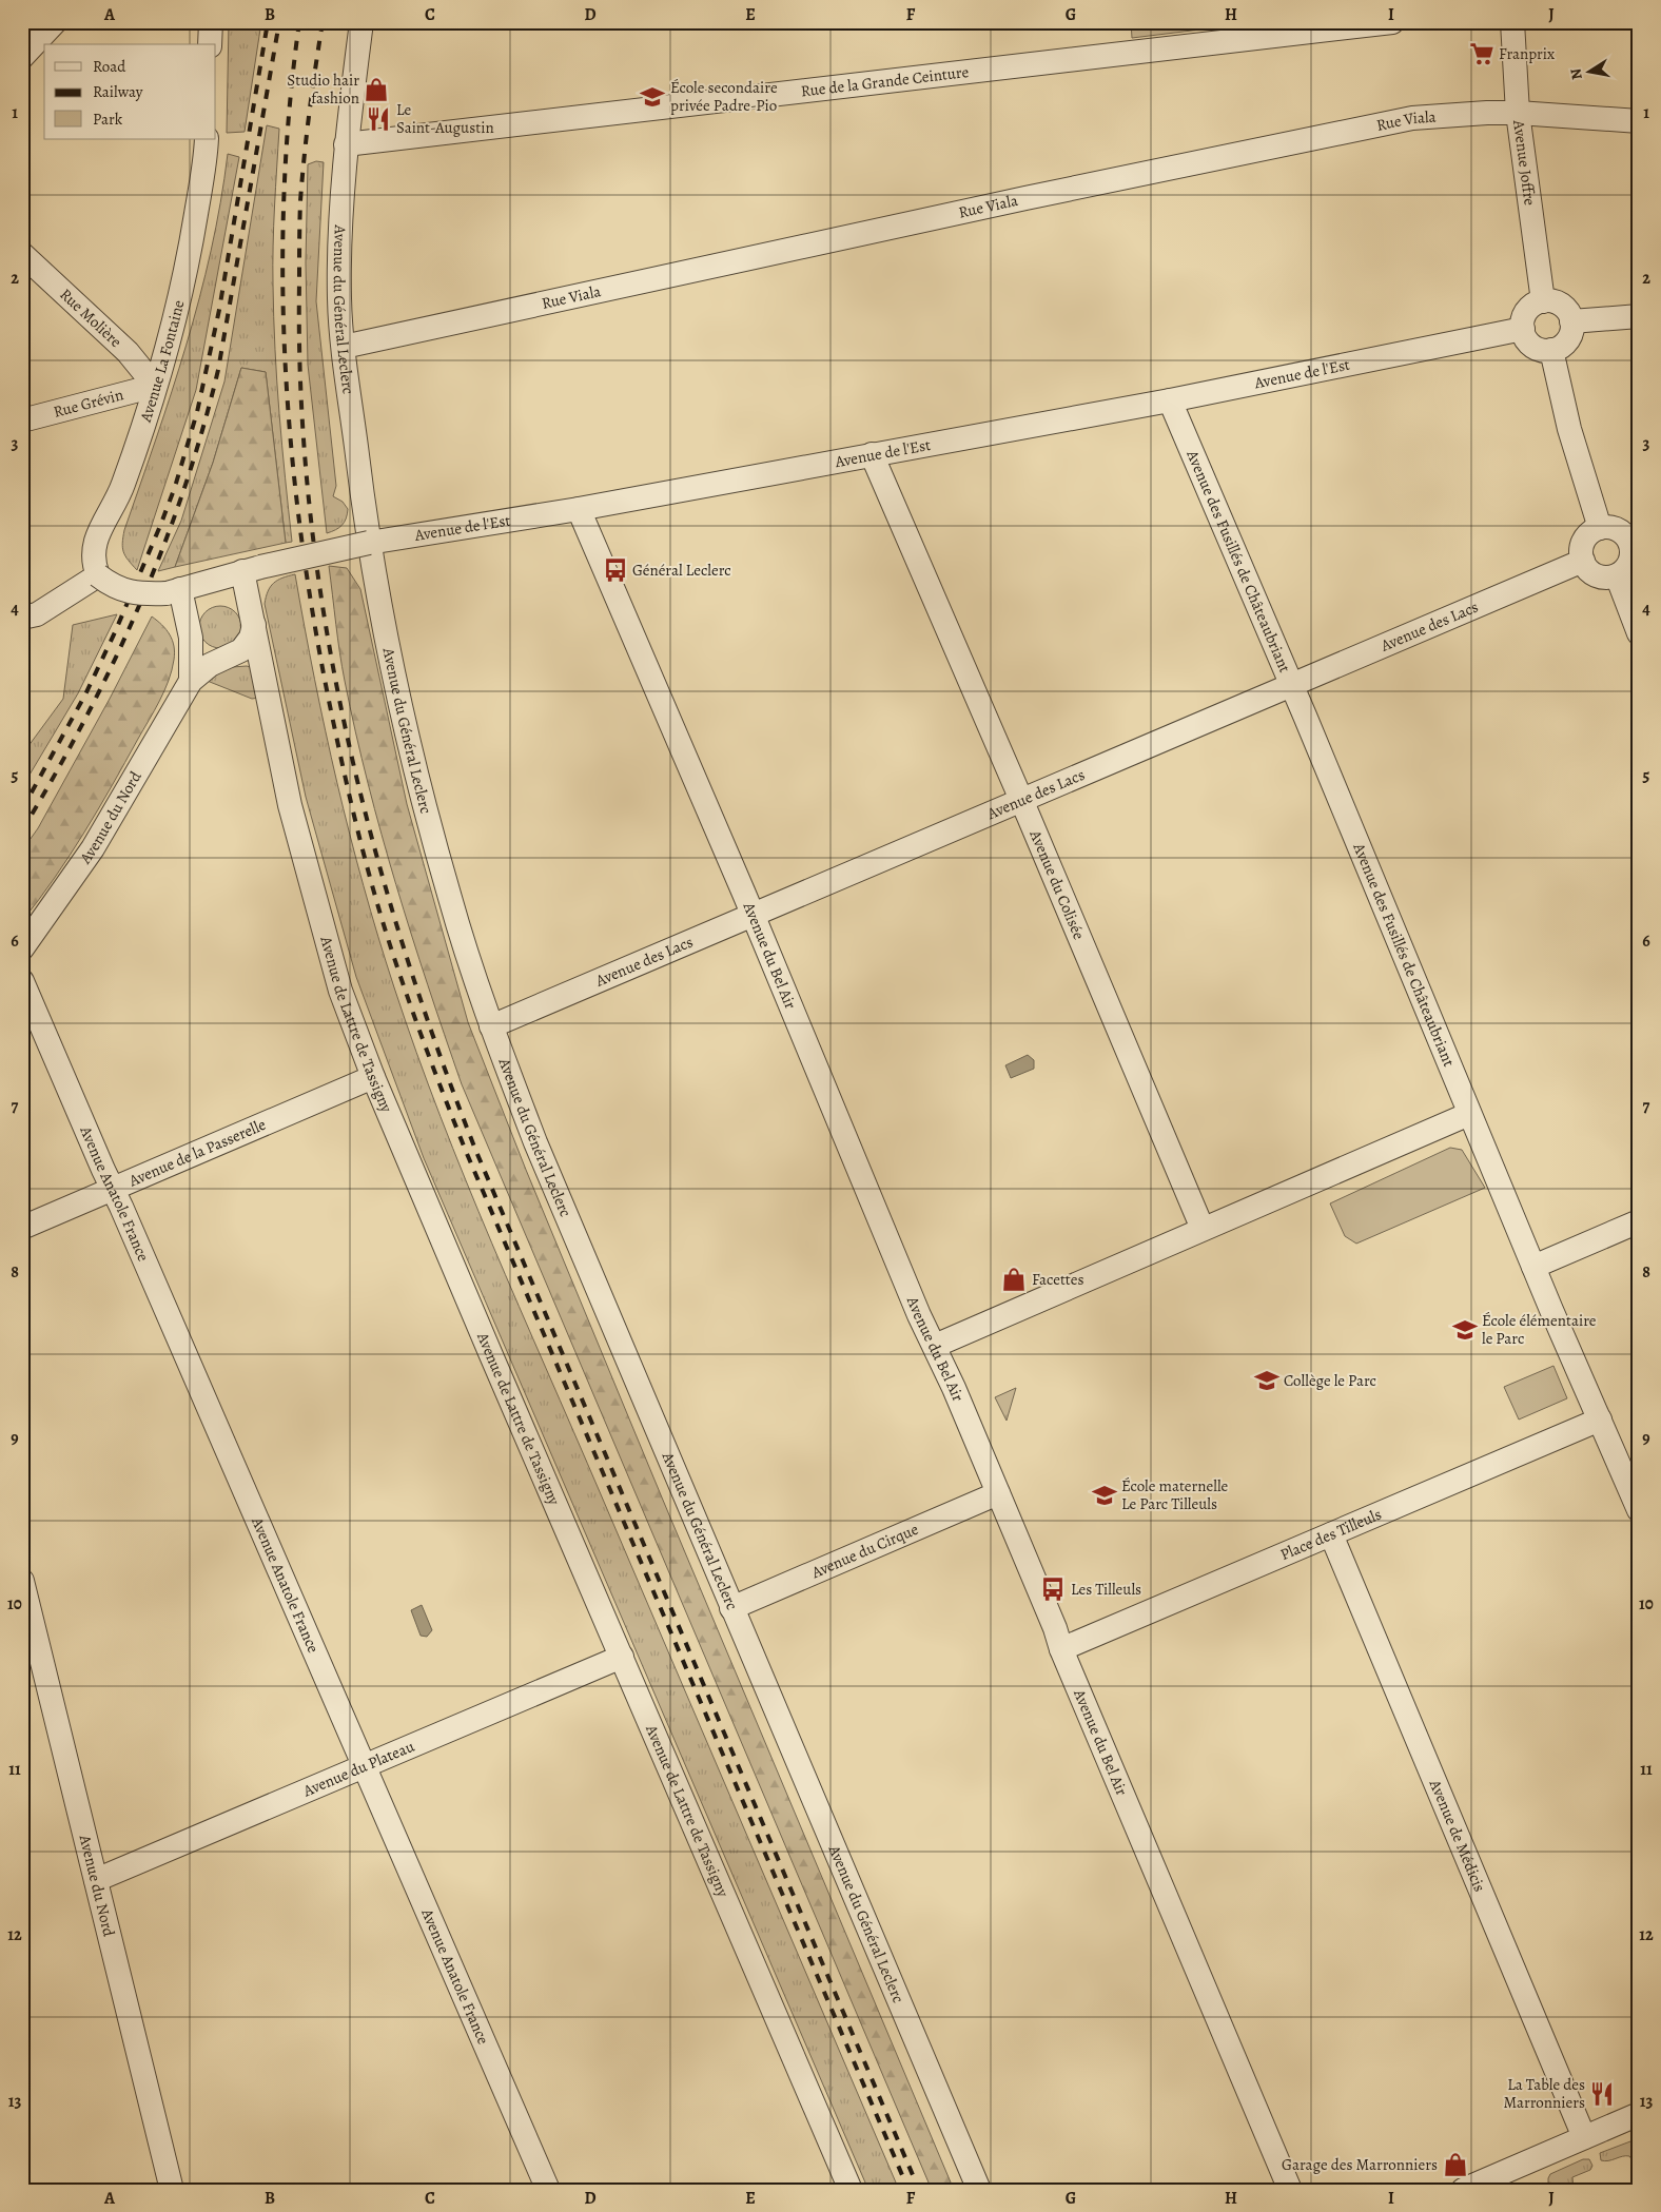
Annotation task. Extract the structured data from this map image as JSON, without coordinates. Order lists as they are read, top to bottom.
{
  "streets": {
    "street": [
      "Rue de la Grande Ceinture",
      "Rue Viala",
      "Avenue Joffre",
      "Avenue du Général Leclerc",
      "Rue Molière",
      "Avenue La Fontaine",
      "Avenue de l'Est",
      "Rue Grévin",
      "Avenue des Fusillés de Châteaubriant",
      "Avenue des Lacs",
      "Avenue du Nord",
      "Avenue du Colisée",
      "Avenue du Bel Air",
      "Avenue de Lattre de Tassigny",
      "Avenue de la Passerelle",
      "Avenue Anatole France",
      "Place des Tilleuls",
      "Avenue du Cirque",
      "Avenue du Plateau",
      "Avenue de Médicis"
    ]
  },
  "crossings": [
    ["Rue de la Grande Ceinture", "Avenue du Général Leclerc"],
    ["Rue Viala", "Avenue Joffre"],
    ["Rue Viala", "Avenue du Général Leclerc"],
    ["Avenue Joffre", "Avenue de l'Est"],
    ["Avenue du Général Leclerc", "Avenue de l'Est"],
    ["Avenue du Général Leclerc", "Avenue des Lacs"],
    ["Avenue du Général Leclerc", "Avenue du Cirque"],
    ["Rue Molière", "Avenue La Fontaine"],
    ["Rue Molière", "Rue Grévin"],
    ["Avenue La Fontaine", "Avenue de l'Est"],
    ["Avenue La Fontaine", "Rue Grévin"],
    ["Avenue de l'Est", "Avenue des Fusillés de Châteaubriant"],
    ["Avenue de l'Est", "Avenue du Colisée"],
    ["Avenue de l'Est", "Avenue du Bel Air"],
    ["Avenue de l'Est", "Avenue de Lattre de Tassigny"],
    ["Avenue des Fusillés de Châteaubriant", "Avenue des Lacs"],
    ["Avenue des Fusillés de Châteaubriant", "Place des Tilleuls"],
    ["Avenue des Lacs", "Avenue du Colisée"],
    ["Avenue des Lacs", "Avenue du Bel Air"],
    ["Avenue du Nord", "Avenue du Plateau"],
    ["Avenue du Bel Air", "Place des Tilleuls"],
    ["Avenue du Bel Air", "Avenue du Cirque"],
    ["Avenue de Lattre de Tassigny", "Avenue de la Passerelle"],
    ["Avenue de Lattre de Tassigny", "Avenue du Plateau"],
    ["Avenue de la Passerelle", "Avenue Anatole France"],
    ["Avenue Anatole France", "Avenue du Plateau"],
    ["Place des Tilleuls", "Avenue de Médicis"]
  ],
  "places": {
    "supermarket": ["Franprix"],
    "shop": ["Studio hair fashion", "Facettes", "Garage des Marronniers"],
    "school or university": [
      "École secondaire privée Padre-Pio",
      "École élémentaire le Parc",
      "Collège le Parc",
      "École maternelle Le Parc Tilleuls"
    ],
    "restaurant": ["Le Saint-Augustin", "La Table des Marronniers"],
    "bus stop": ["Général Leclerc", "Les Tilleuls"]
  },
  "legend": ["Road", "Railway", "Park"],
  "north": "left",
  "grid": {
    "columns": [
      "A",
      "B",
      "C",
      "D",
      "E",
      "F",
      "G",
      "H",
      "I",
      "J"
    ],
    "rows": [
      "1",
      "2",
      "3",
      "4",
      "5",
      "6",
      "7",
      "8",
      "9",
      "10",
      "11",
      "12",
      "13"
    ]
  }
}
